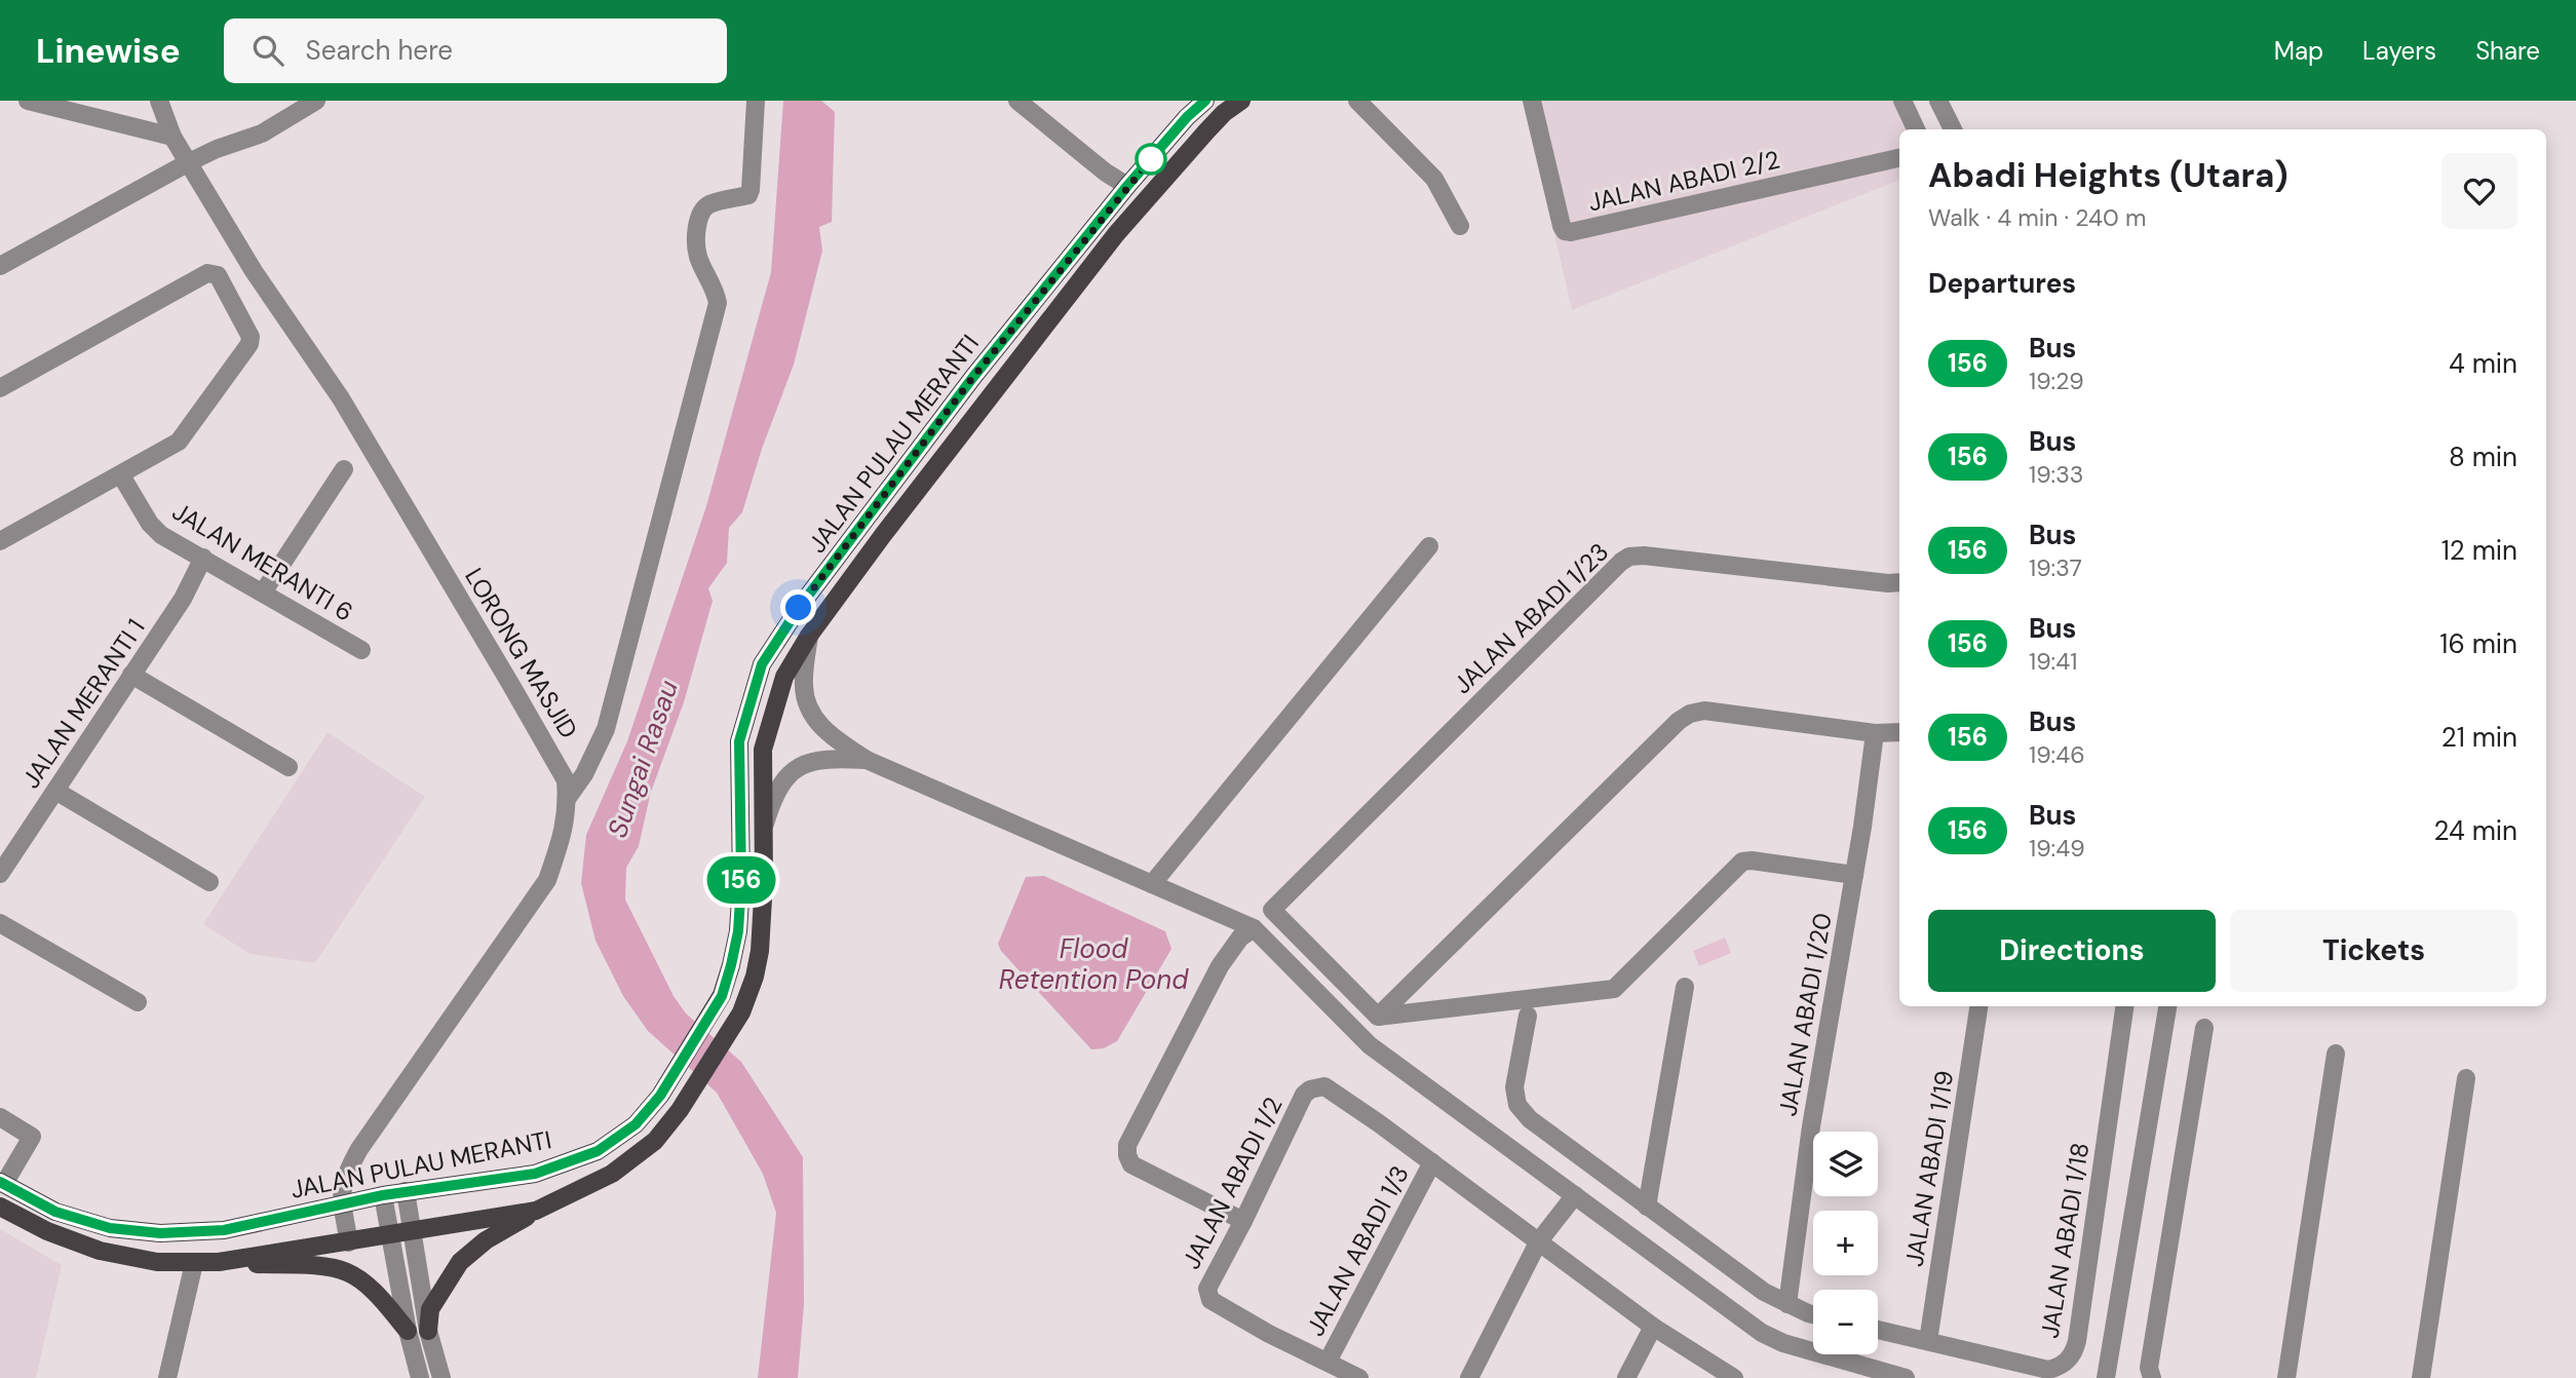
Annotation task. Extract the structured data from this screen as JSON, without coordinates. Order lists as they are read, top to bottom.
{
  "streets": {
    "main road": ["JALAN PULAU MERANTI"],
    "street": [
      "JALAN ABADI 2/2",
      "JALAN MERANTI 6",
      "JALAN ABADI 1/23",
      "LORONG MASJID",
      "JALAN MERANTI 1",
      "JALAN ABADI 1/20",
      "JALAN ABADI 1/19",
      "JALAN ABADI 1/2",
      "JALAN ABADI 1/18",
      "JALAN ABADI 1/3"
    ]
  },
  "crossings": [
    ["JALAN PULAU MERANTI", "LORONG MASJID"],
    ["JALAN MERANTI 6", "JALAN MERANTI 1"],
    ["JALAN ABADI 1/19", "JALAN ABADI 1/18"],
    ["JALAN ABADI 1/2", "JALAN ABADI 1/3"]
  ],
  "water": ["Sungai Rasau", "Flood Retention Pond"],
  "lines": ["bus line 156"],
  "page": {
    "header": "Linewise",
    "search": "Search here",
    "nav": ["Map", "Layers", "Share"],
    "on_map": "156",
    "heading": [
      ["Abadi Heights (Utara)", "Walk · 4 min · 240 m"],
      "Departures"
    ],
    "list": [
      {
        "mark": "156",
        "name": "Bus",
        "note": "19:29",
        "value": "4 min"
      },
      {
        "mark": "156",
        "name": "Bus",
        "note": "19:33",
        "value": "8 min"
      },
      {
        "mark": "156",
        "name": "Bus",
        "note": "19:37",
        "value": "12 min"
      },
      {
        "mark": "156",
        "name": "Bus",
        "note": "19:41",
        "value": "16 min"
      },
      {
        "mark": "156",
        "name": "Bus",
        "note": "19:46",
        "value": "21 min"
      },
      {
        "mark": "156",
        "name": "Bus",
        "note": "19:49",
        "value": "24 min"
      }
    ],
    "buttons": ["Directions", "Tickets"],
    "map_buttons": ["+", "−"]
  }
}
